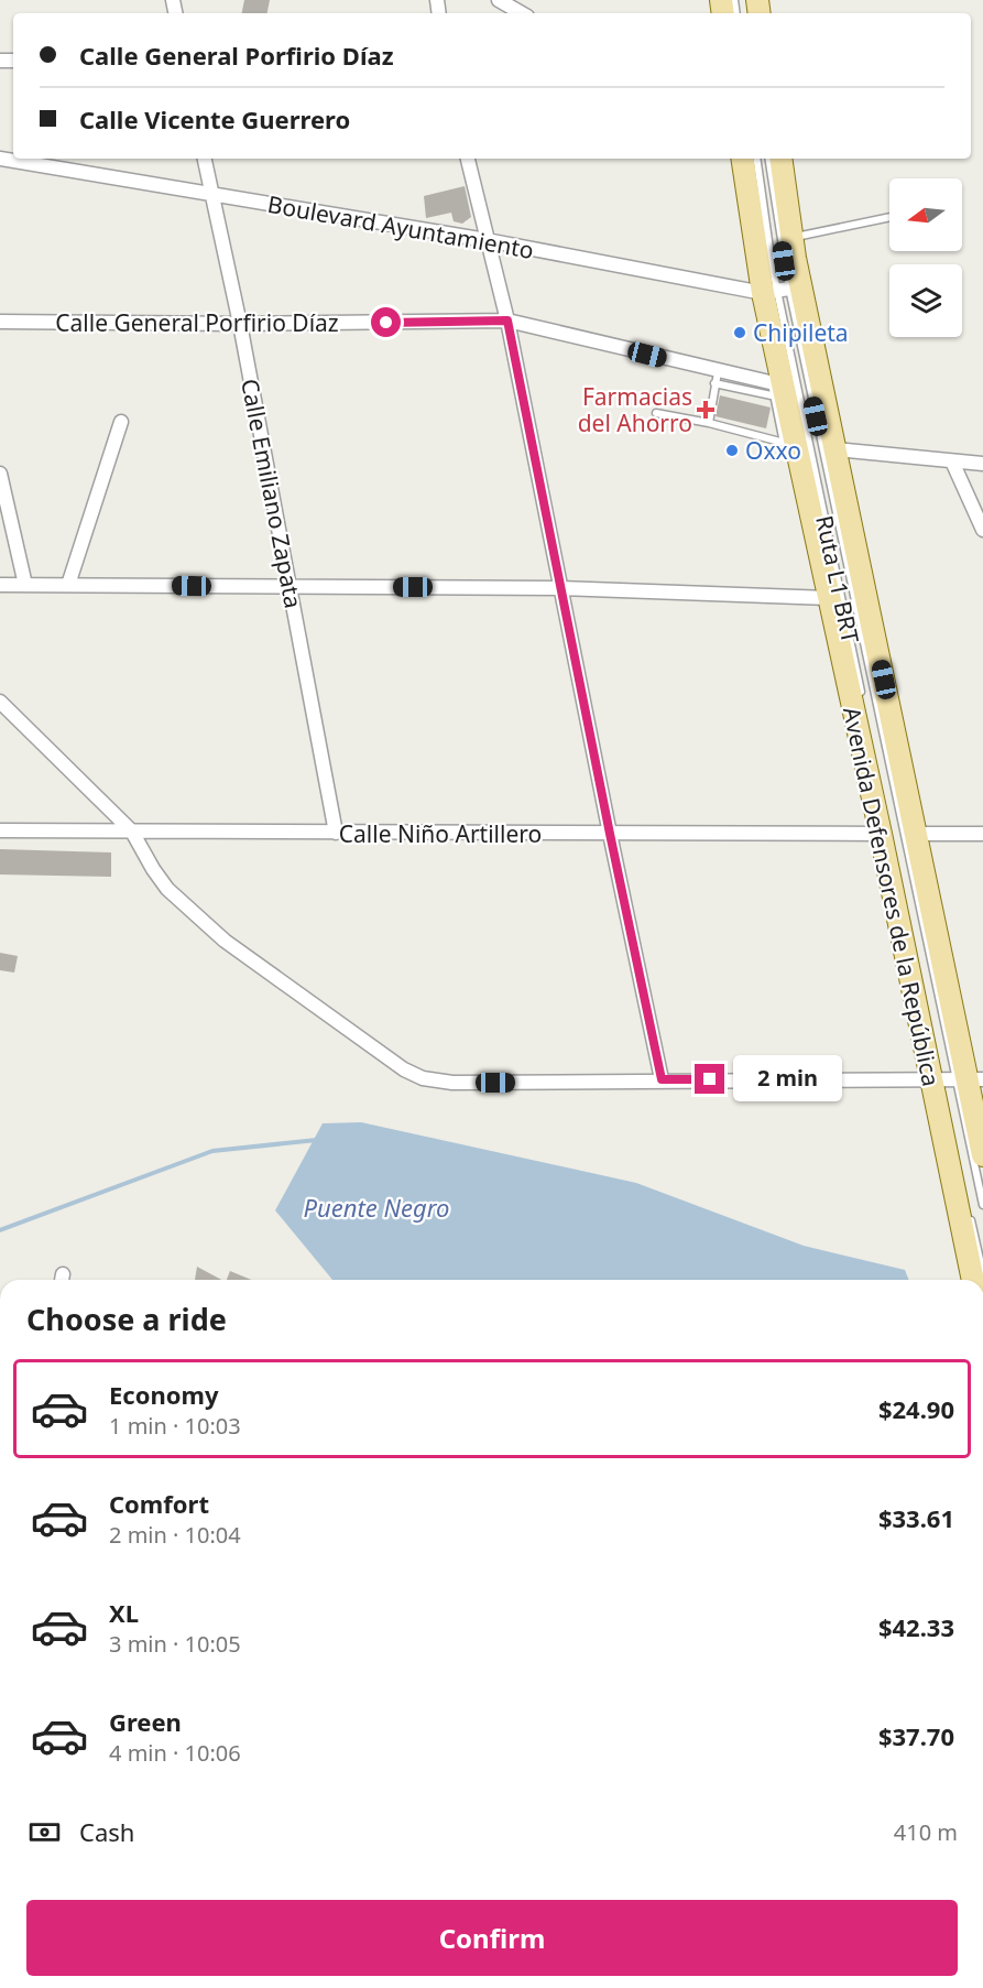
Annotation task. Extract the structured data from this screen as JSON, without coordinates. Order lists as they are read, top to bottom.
{
  "streets": {
    "main road": ["Avenida Defensores de la República"],
    "street": [
      "Boulevard Ayuntamiento",
      "Calle General Porfirio Díaz",
      "Calle Emiliano Zapata",
      "Calle Niño Artillero"
    ],
    "lane": ["Ruta L1 BRT"]
  },
  "crossings": [
    ["Boulevard Ayuntamiento", "Calle Emiliano Zapata"],
    ["Boulevard Ayuntamiento", "Ruta L1 BRT"],
    ["Boulevard Ayuntamiento", "Avenida Defensores de la República"],
    ["Calle General Porfirio Díaz", "Calle Emiliano Zapata"],
    ["Calle General Porfirio Díaz", "Avenida Defensores de la República"],
    ["Calle Emiliano Zapata", "Calle Niño Artillero"],
    ["Ruta L1 BRT", "Avenida Defensores de la República"],
    ["Calle Niño Artillero", "Avenida Defensores de la República"]
  ],
  "water": ["Puente Negro"],
  "places": {
    "other": ["Chipileta", "Oxxo"],
    "health": ["Farmacias del Ahorro"]
  },
  "north": "left",
  "page": {
    "banner": ["Calle General Porfirio Díaz", "Calle Vicente Guerrero"],
    "bubble": "2 min",
    "heading": "Choose a ride",
    "list": [
      {
        "name": "Economy",
        "note": "1 min · 10:03",
        "value": "$24.90"
      },
      {
        "name": "Comfort",
        "note": "2 min · 10:04",
        "value": "$33.61"
      },
      {
        "name": "XL",
        "note": "3 min · 10:05",
        "value": "$42.33"
      },
      {
        "name": "Green",
        "note": "4 min · 10:06",
        "value": "$37.70"
      }
    ],
    "pay": ["Cash", "410 m"],
    "buttons": "Confirm"
  }
}
